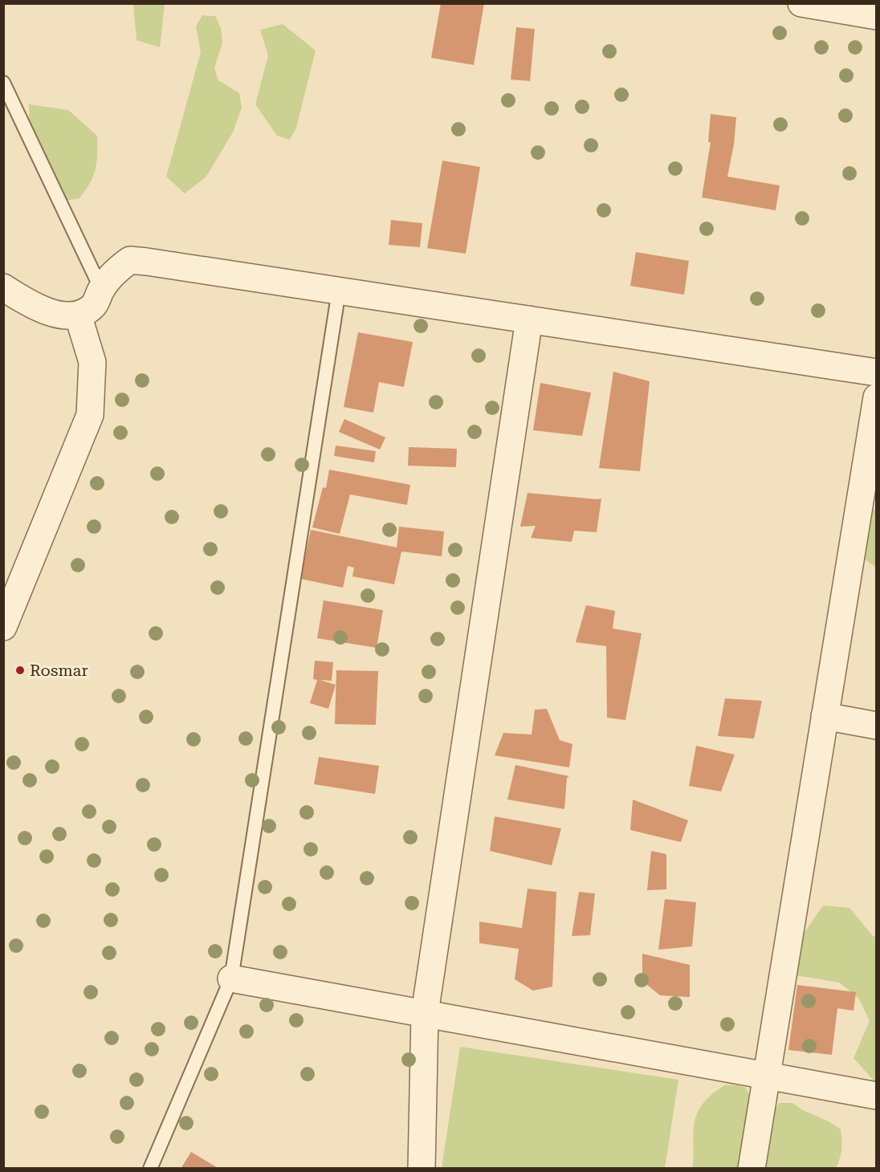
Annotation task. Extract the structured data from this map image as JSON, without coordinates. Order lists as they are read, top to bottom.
{
  "places": ["Rosmar"]
}
